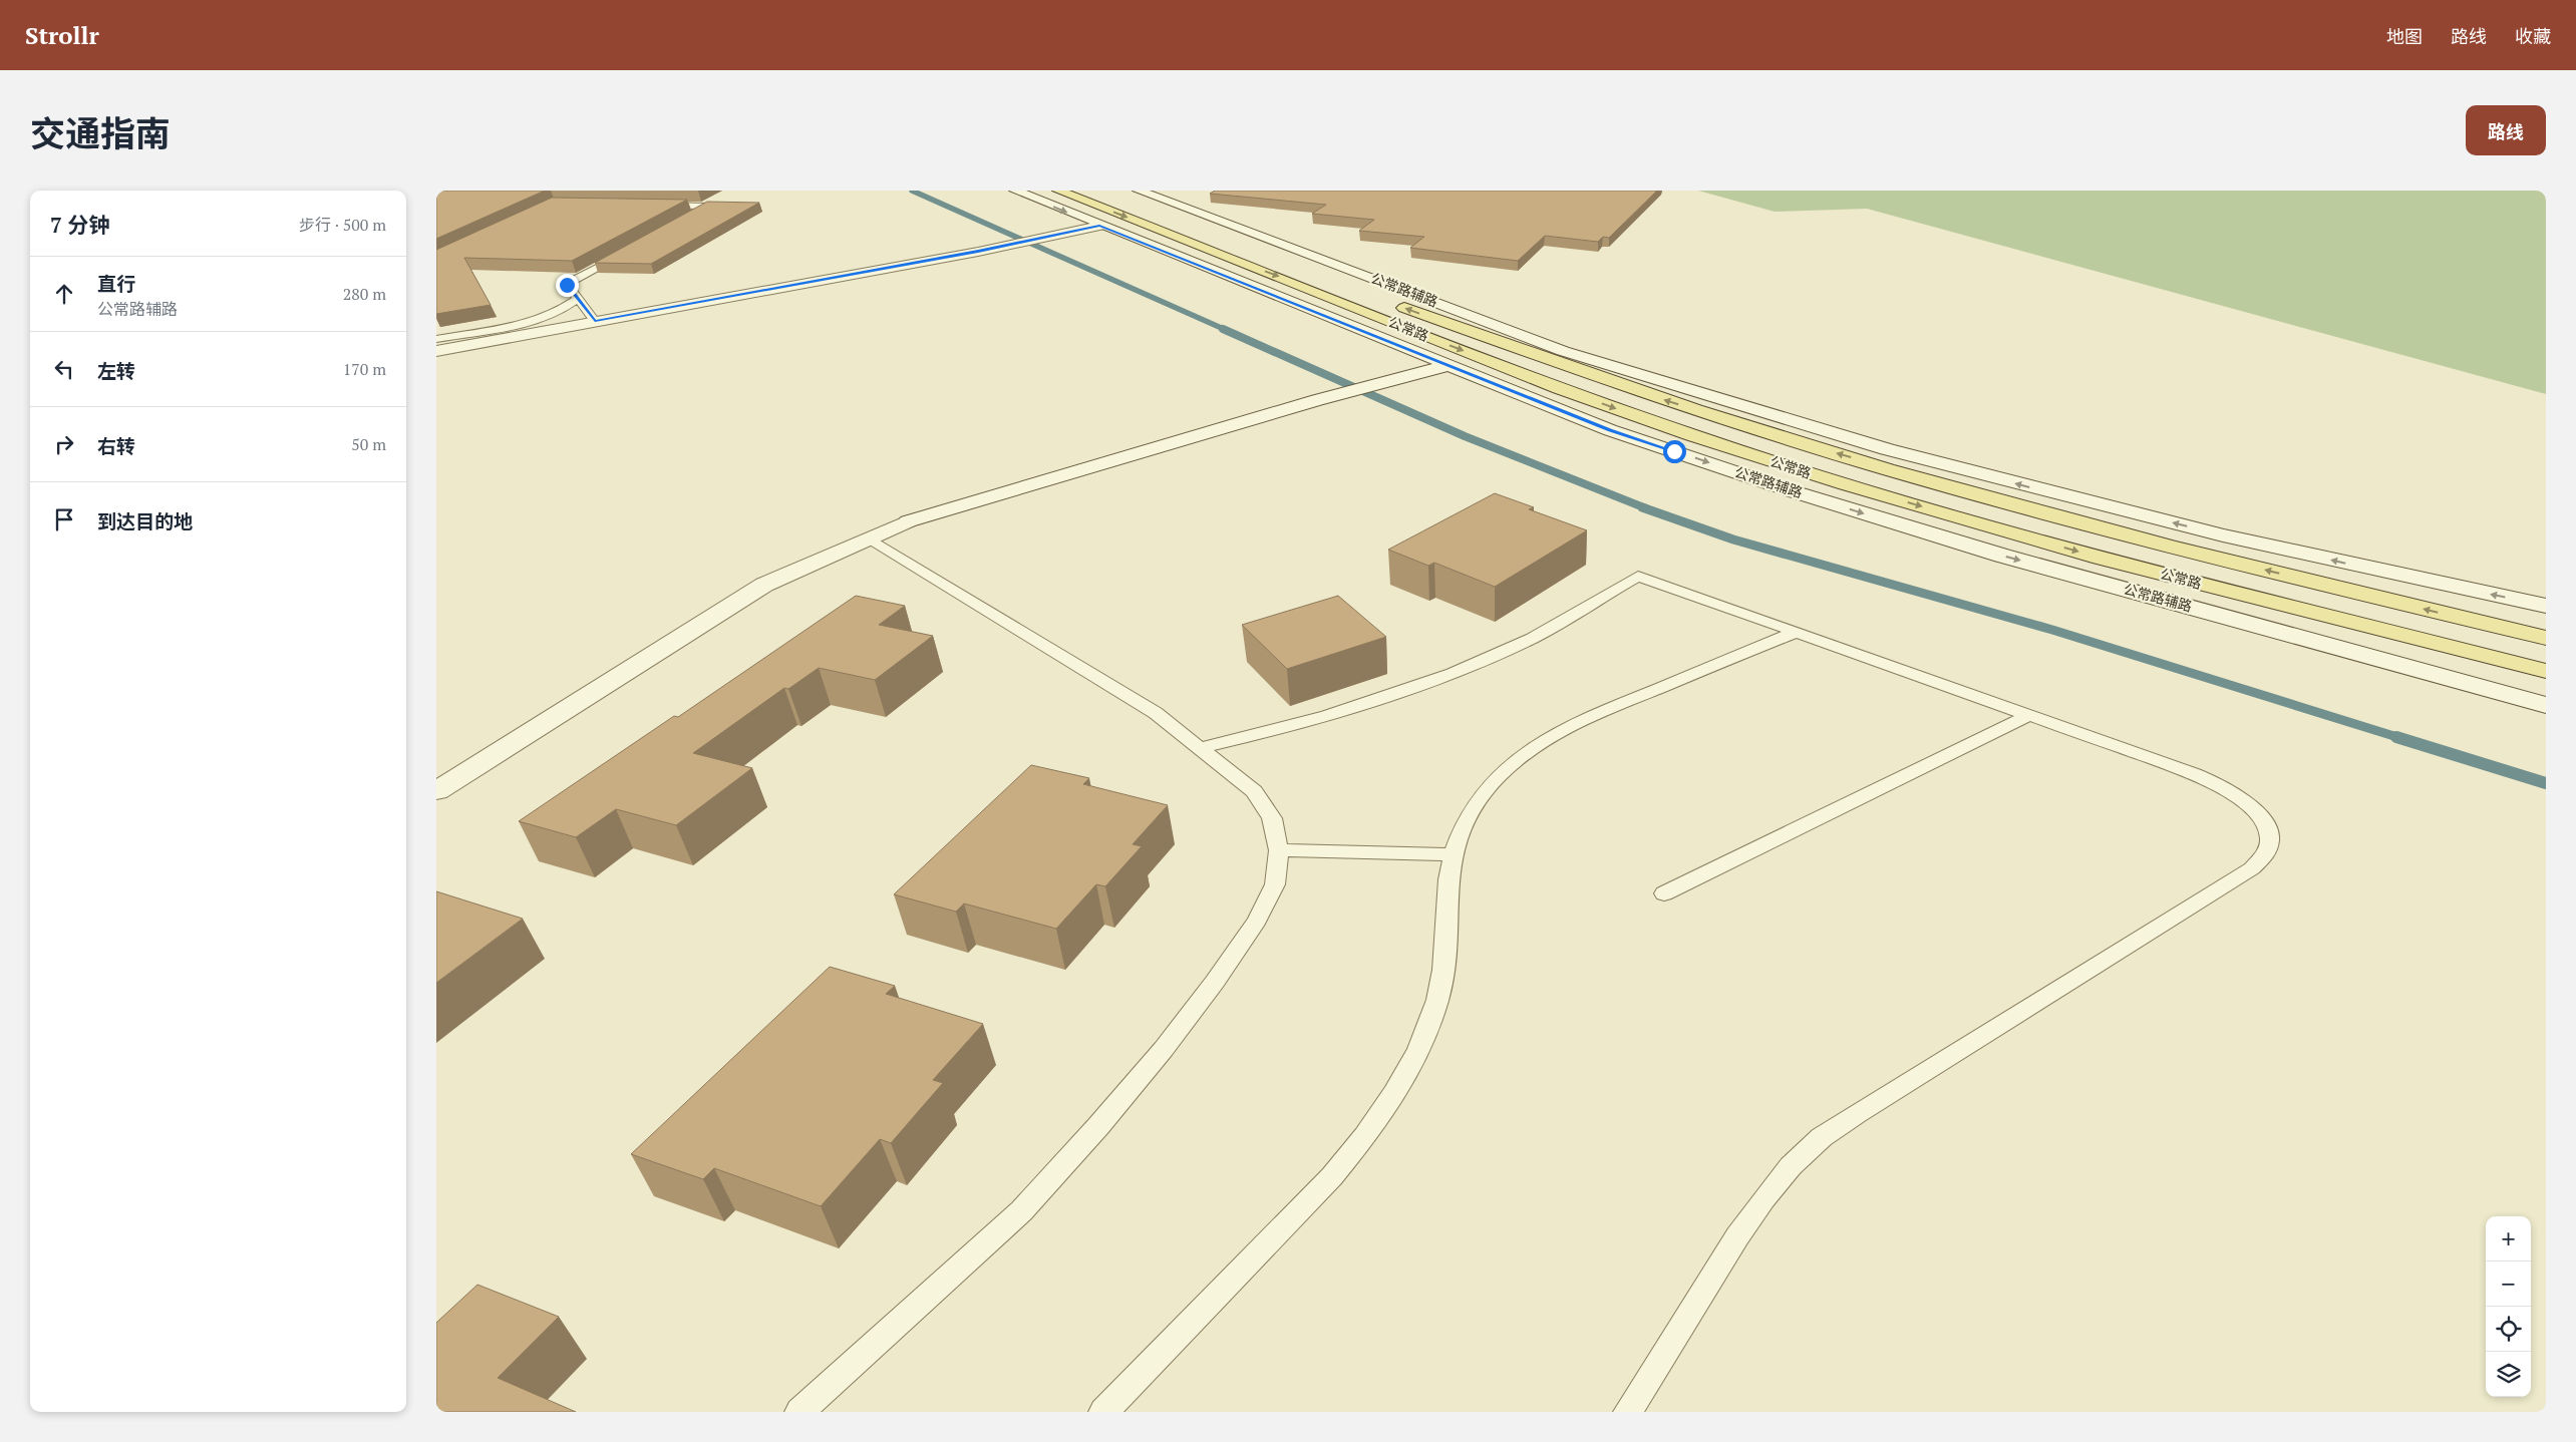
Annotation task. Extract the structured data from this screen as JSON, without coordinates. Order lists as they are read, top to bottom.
{
  "streets": {
    "main road": ["公常路辅路", "公常路"]
  },
  "page": {
    "header": "Strollr",
    "nav": ["地图", "路线", "收藏"],
    "title": "交通指南",
    "buttons": "路线",
    "heading": ["7 分钟", "步行 · 500 m"],
    "list": [
      ["直行", "公常路辅路", "280 m"],
      ["左转", "170 m"],
      ["右转", "50 m"],
      "到达目的地"
    ],
    "map_buttons": ["+", "−"]
  }
}
